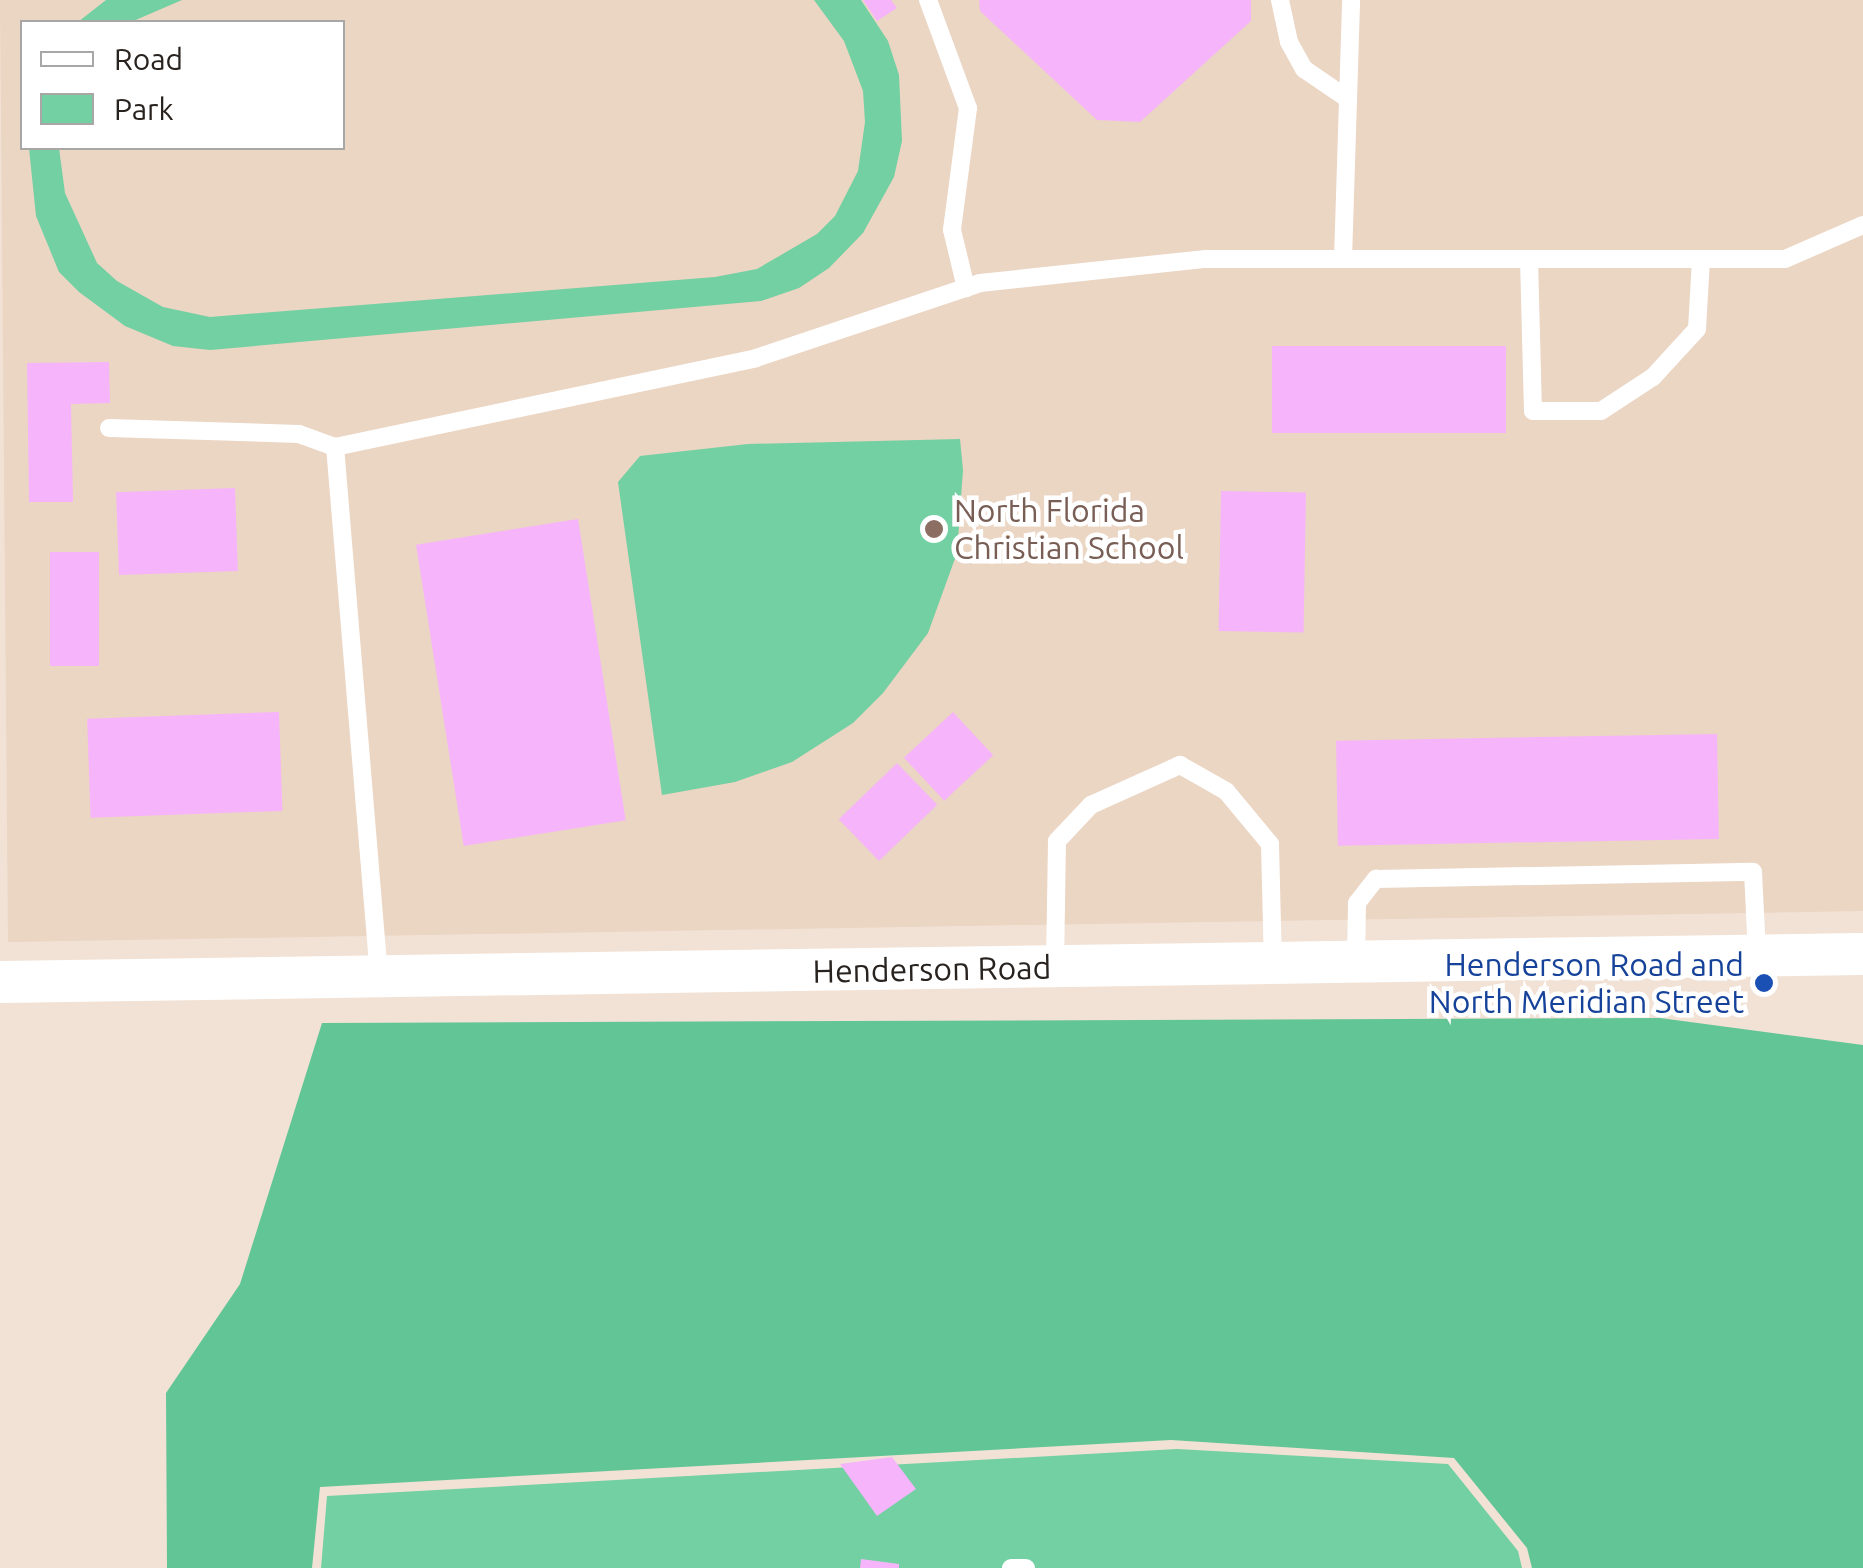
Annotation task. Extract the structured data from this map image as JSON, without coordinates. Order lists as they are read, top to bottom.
{
  "streets": {
    "street": ["Henderson Road"]
  },
  "places": ["North Florida Christian School", "Henderson Road and North Meridian Street"],
  "legend": ["Road", "Park"]
}
